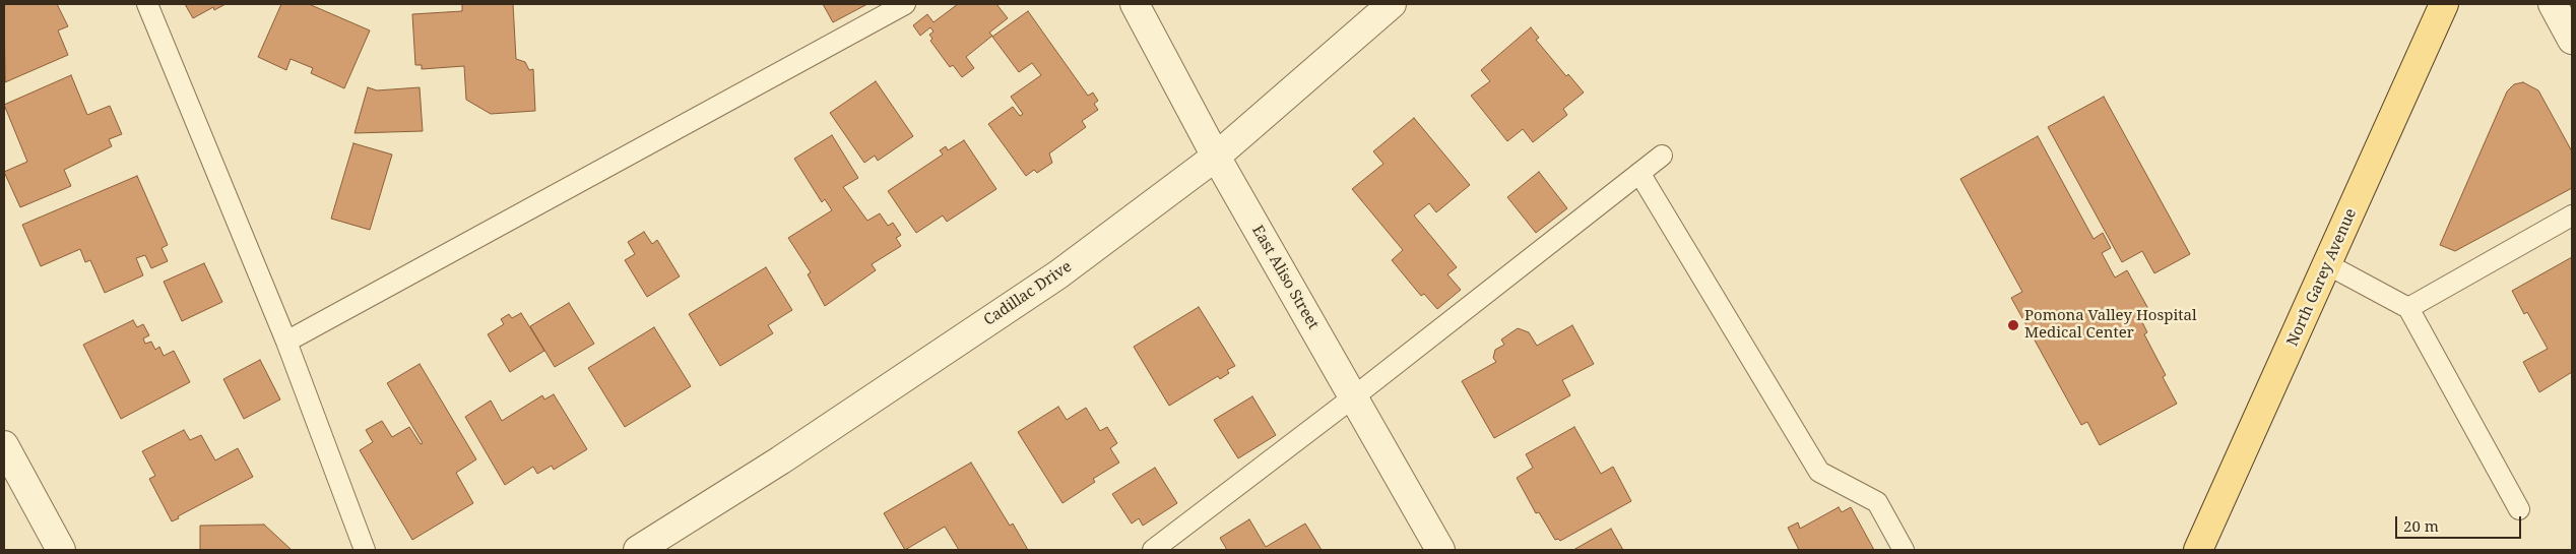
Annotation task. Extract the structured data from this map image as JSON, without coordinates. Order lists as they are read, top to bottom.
{
  "streets": {
    "main road": ["North Garey Avenue"],
    "street": ["East Aliso Street", "Cadillac Drive"]
  },
  "crossings": [
    ["East Aliso Street", "Cadillac Drive"]
  ],
  "places": ["Pomona Valley Hospital Medical Center"],
  "scale_bar": "20 m"
}
